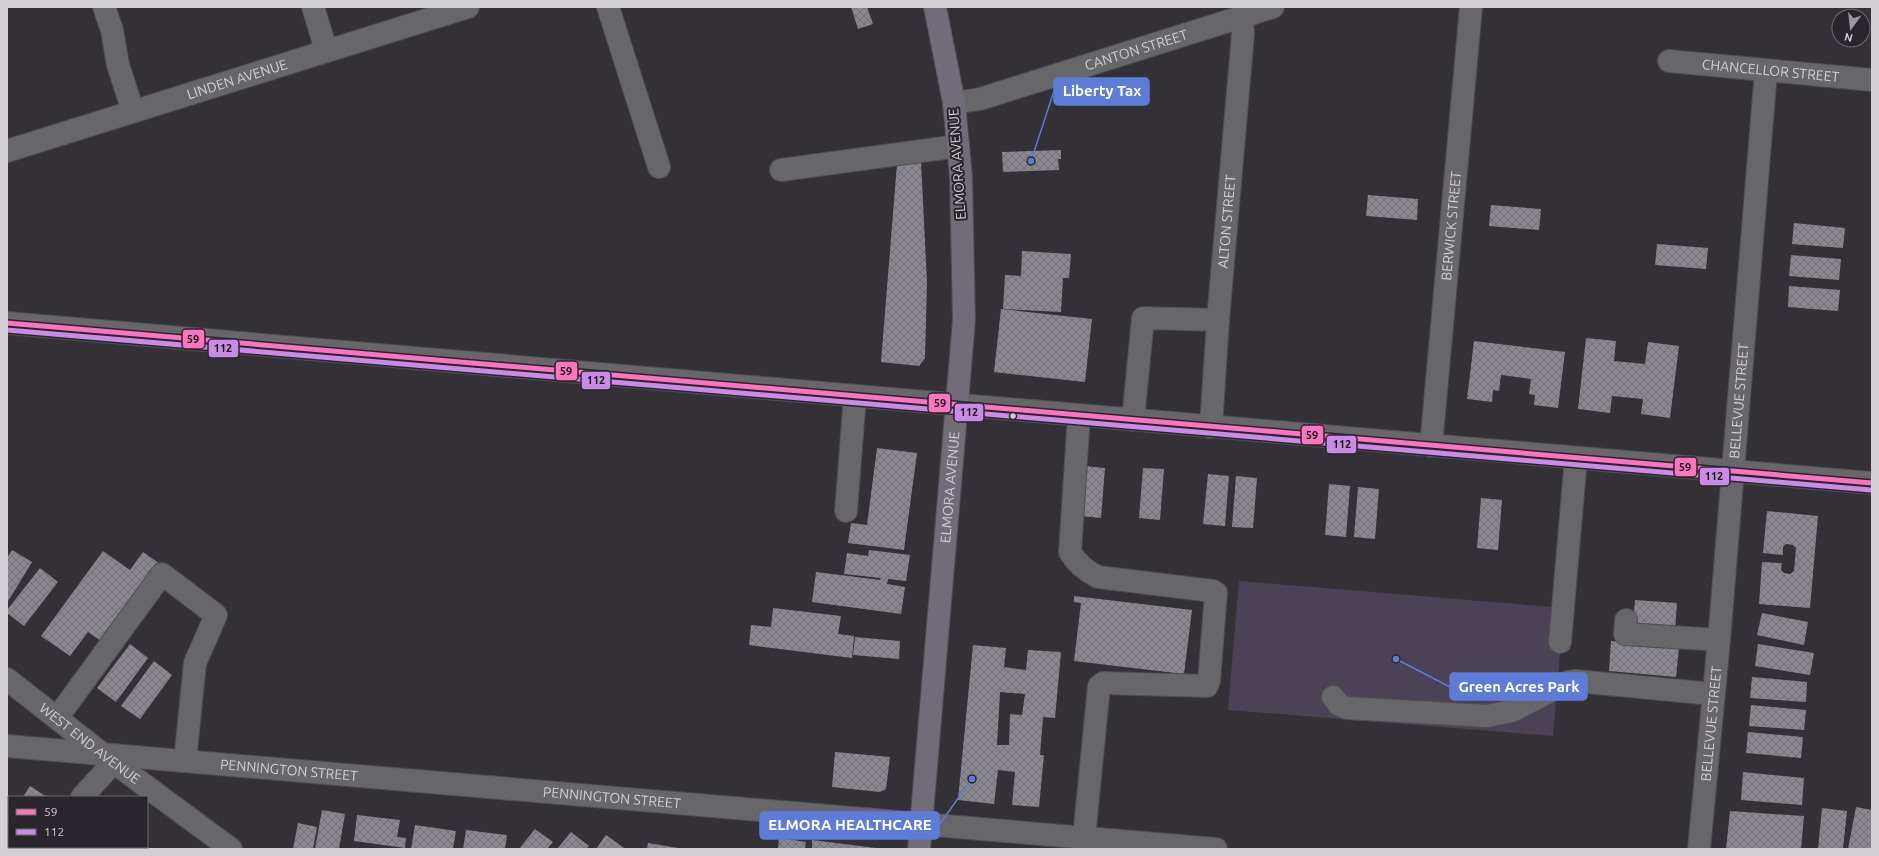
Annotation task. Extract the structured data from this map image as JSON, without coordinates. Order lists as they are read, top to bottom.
{
  "streets": {
    "main road": ["ELMORA AVENUE"],
    "street": [
      "CANTON STREET",
      "CHANCELLOR STREET",
      "LINDEN AVENUE",
      "ALTON STREET",
      "BERWICK STREET",
      "BELLEVUE STREET",
      "WEST END AVENUE",
      "PENNINGTON STREET"
    ]
  },
  "crossings": [
    ["CANTON STREET", "ELMORA AVENUE"],
    ["CANTON STREET", "ALTON STREET"],
    ["CHANCELLOR STREET", "BELLEVUE STREET"],
    ["ELMORA AVENUE", "PENNINGTON STREET"],
    ["WEST END AVENUE", "PENNINGTON STREET"]
  ],
  "places": ["Liberty Tax", "Green Acres Park", "ELMORA HEALTHCARE"],
  "lines": ["transit line 59", "transit line 112"],
  "legend": ["59", "112"],
  "north": "bottom"
}
